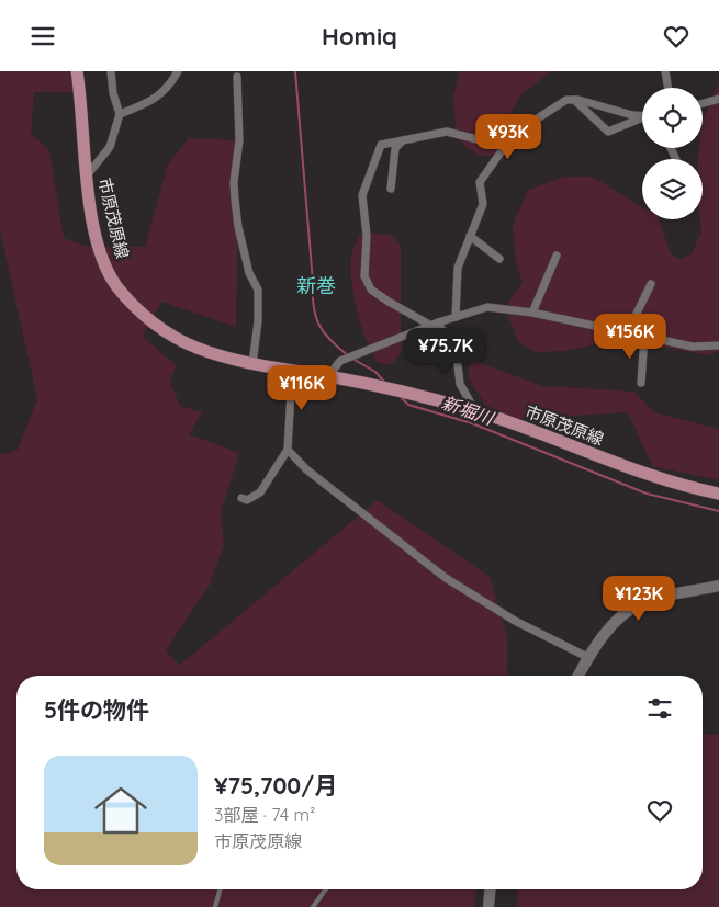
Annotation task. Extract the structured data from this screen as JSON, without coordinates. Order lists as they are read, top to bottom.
{
  "streets": {
    "main road": ["市原茂原線"]
  },
  "districts": ["新巻"],
  "water": ["新堀川"],
  "page": {
    "header": "Homiq",
    "price": [
      "¥93K",
      "¥156K",
      "¥75.7K",
      "¥116K",
      "¥123K"
    ],
    "heading": "5件の物件",
    "list": [
      {
        "name": "¥75,700/月",
        "note": "3部屋 · 74 m² · 市原茂原線"
      }
    ]
  }
}
